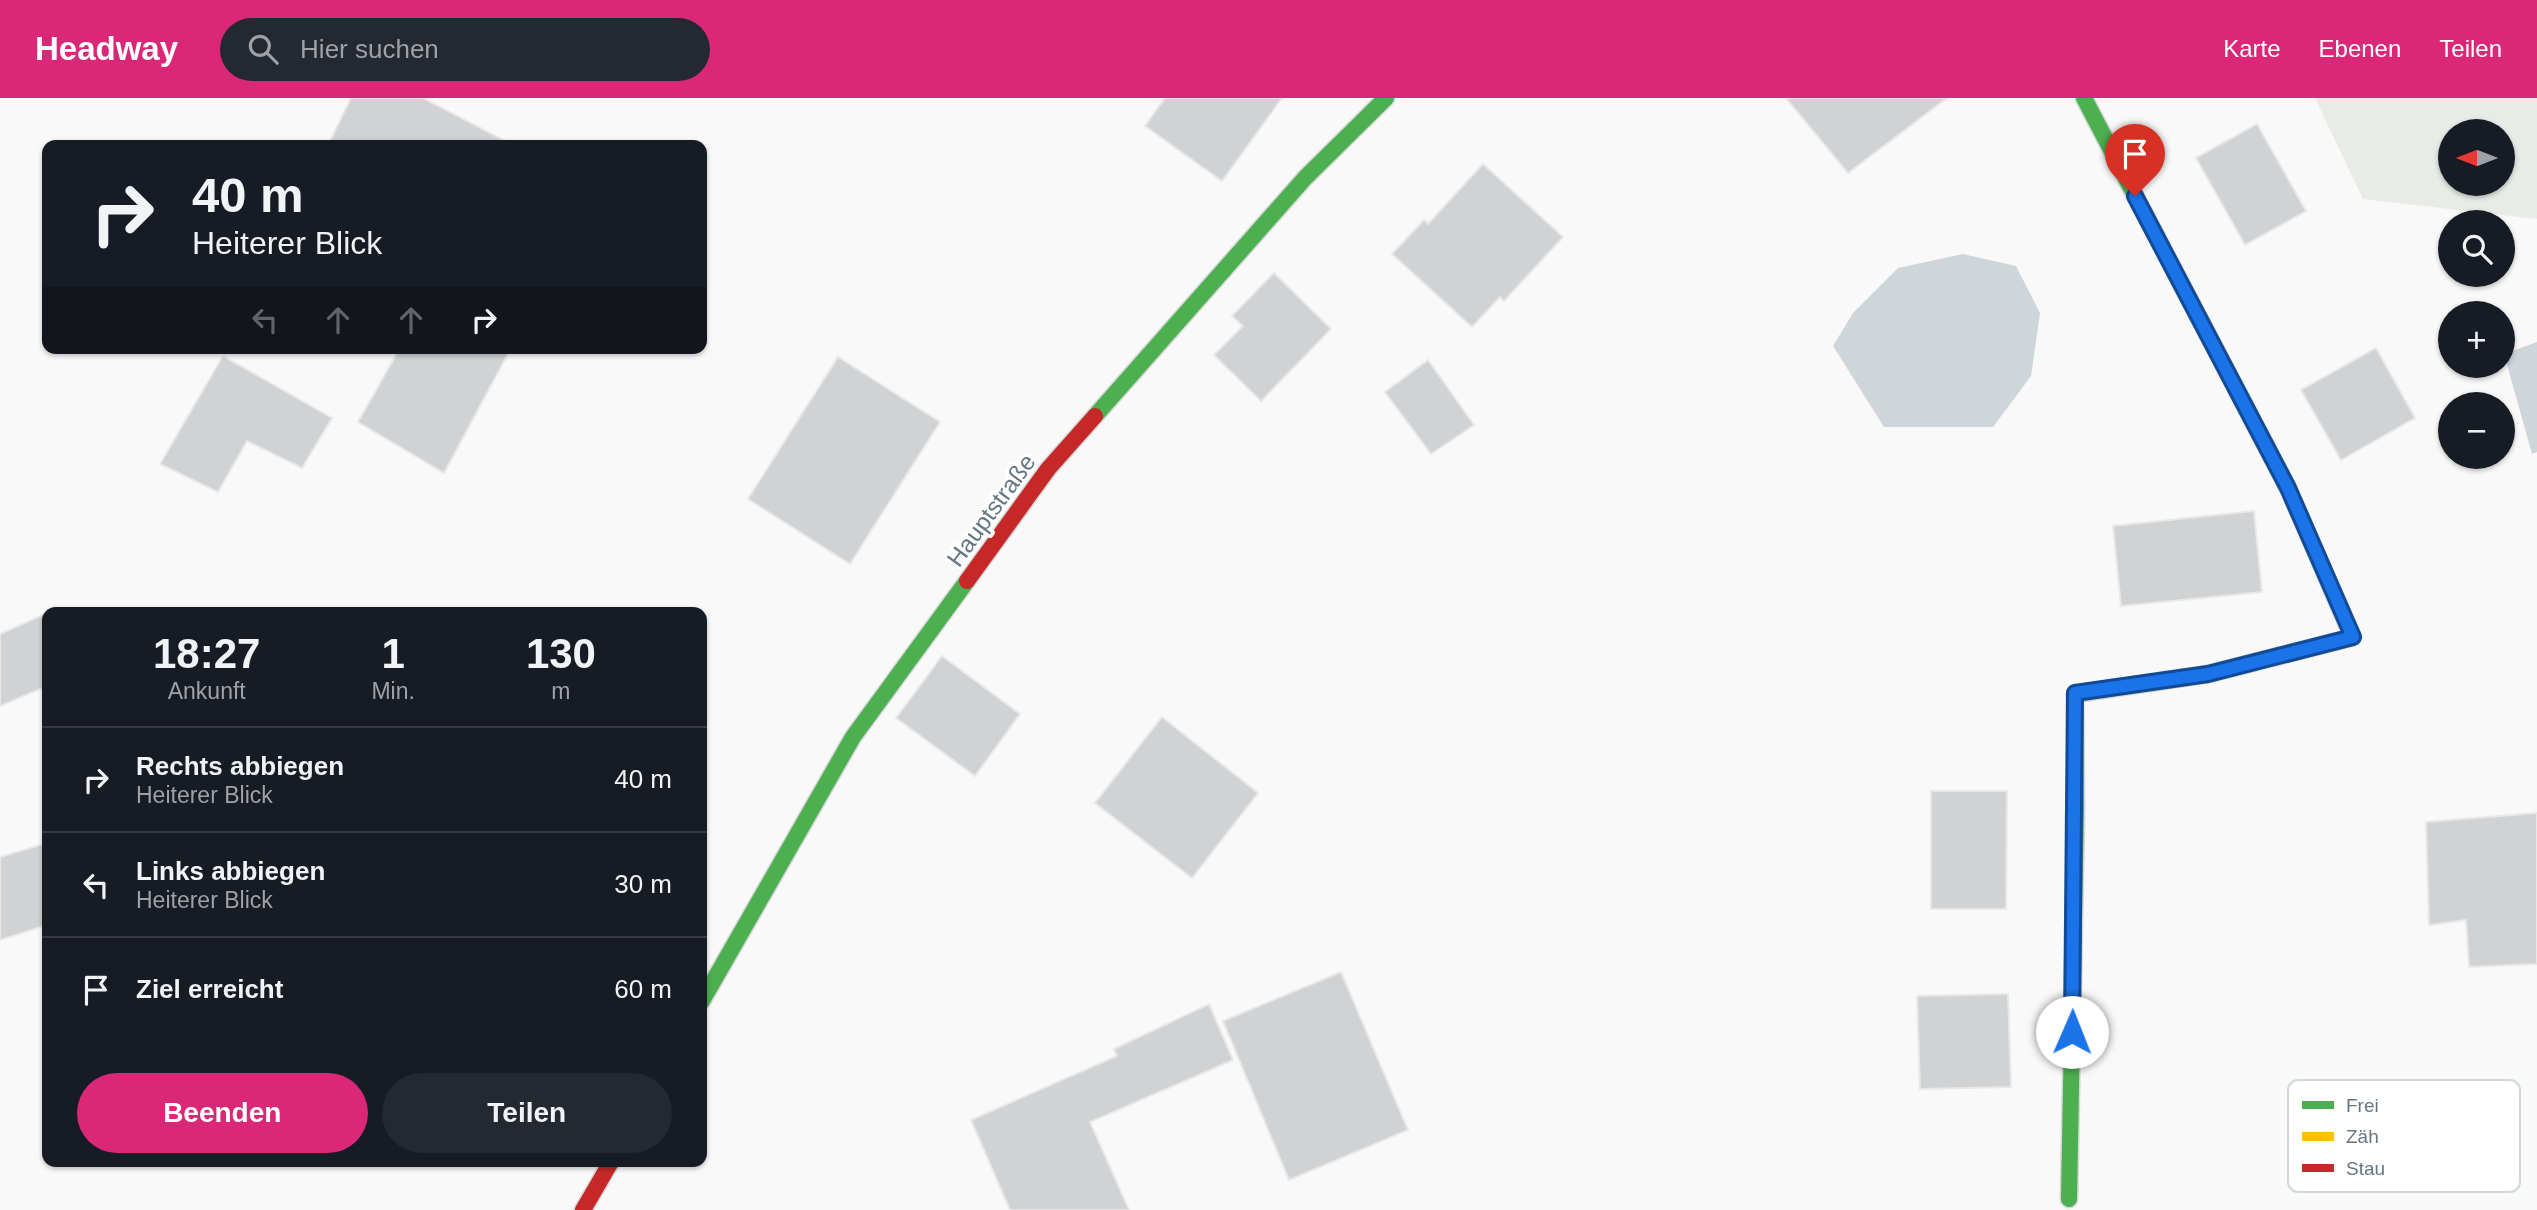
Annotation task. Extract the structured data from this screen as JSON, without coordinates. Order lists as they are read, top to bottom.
{
  "streets": {
    "street": ["Hauptstraße"]
  },
  "legend": ["Frei", "Zäh", "Stau"],
  "north": "left",
  "page": {
    "header": "Headway",
    "search": "Hier suchen",
    "nav": ["Karte", "Ebenen", "Teilen"],
    "map_buttons": ["+", "−"],
    "turn": ["40 m", "Heiterer Blick"],
    "eta": [
      "18:27",
      "Ankunft",
      "1",
      "Min.",
      "130",
      "m"
    ],
    "list": [
      {
        "name": "Rechts abbiegen",
        "note": "Heiterer Blick",
        "value": "40 m"
      },
      {
        "name": "Links abbiegen",
        "note": "Heiterer Blick",
        "value": "30 m"
      },
      {
        "name": "Ziel erreicht",
        "value": "60 m"
      }
    ],
    "buttons": ["Beenden", "Teilen"]
  }
}
